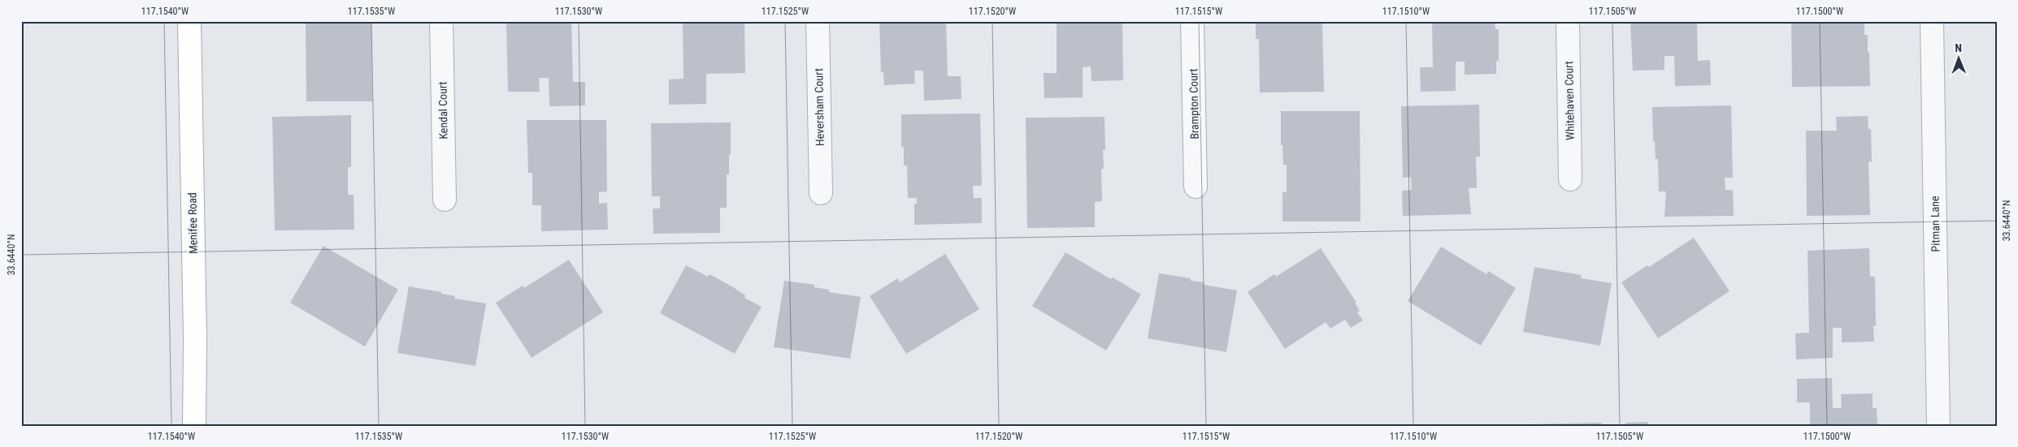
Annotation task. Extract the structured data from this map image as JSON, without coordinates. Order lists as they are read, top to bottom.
{
  "streets": {
    "main road": ["Menifee Road"],
    "street": [
      "Whitehaven Court",
      "Brampton Court",
      "Heversham Court",
      "Kendal Court",
      "Pitman Lane"
    ]
  },
  "north": "top",
  "coordinates": [
    "117.1540°W",
    "117.1535°W",
    "117.1530°W",
    "117.1525°W",
    "117.1520°W",
    "117.1515°W",
    "117.1510°W",
    "117.1505°W",
    "117.1500°W",
    "33.6440°N"
  ]
}
